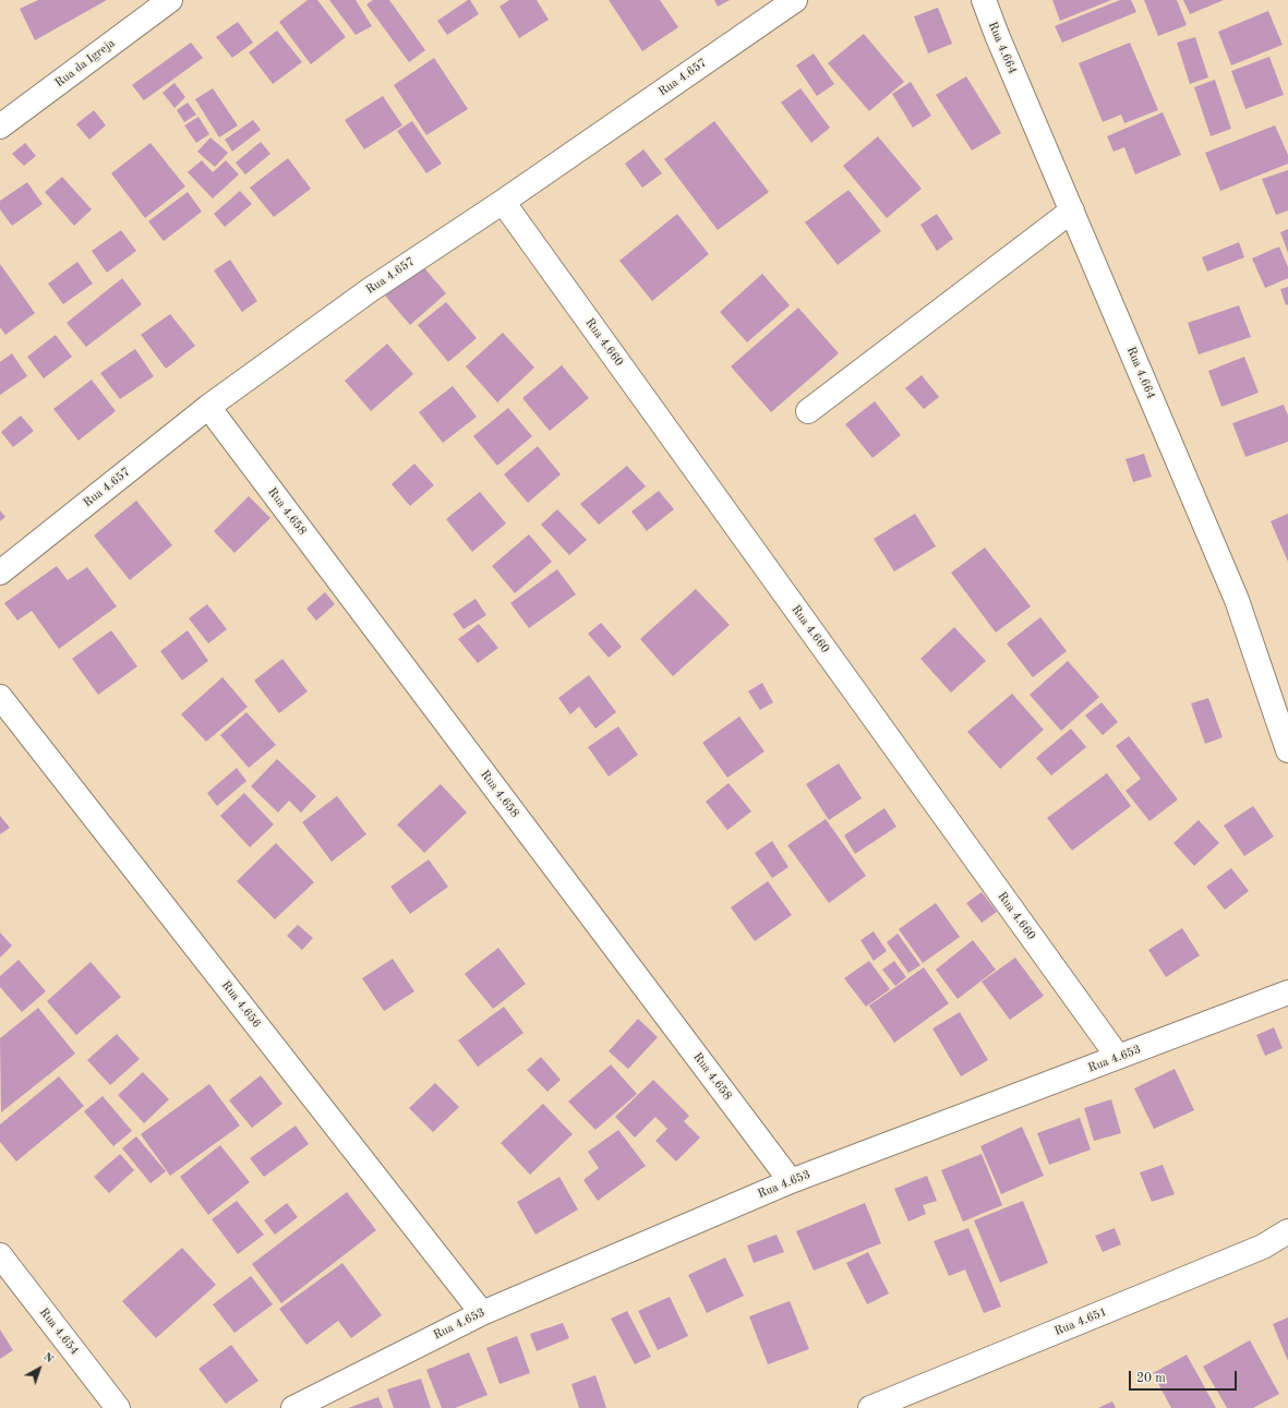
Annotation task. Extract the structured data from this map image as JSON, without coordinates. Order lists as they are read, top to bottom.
{
  "streets": {
    "street": [
      "Rua 4.664",
      "Rua da Igreja",
      "Rua 4.657",
      "Rua 4.660",
      "Rua 4.658",
      "Rua 4.656",
      "Rua 4.653",
      "Rua 4.651",
      "Rua 4.654"
    ]
  },
  "crossings": [
    ["Rua 4.657", "Rua 4.660"],
    ["Rua 4.657", "Rua 4.658"],
    ["Rua 4.660", "Rua 4.653"],
    ["Rua 4.658", "Rua 4.653"],
    ["Rua 4.656", "Rua 4.653"]
  ],
  "scale_bar": "20 m",
  "north": "top right"
}
